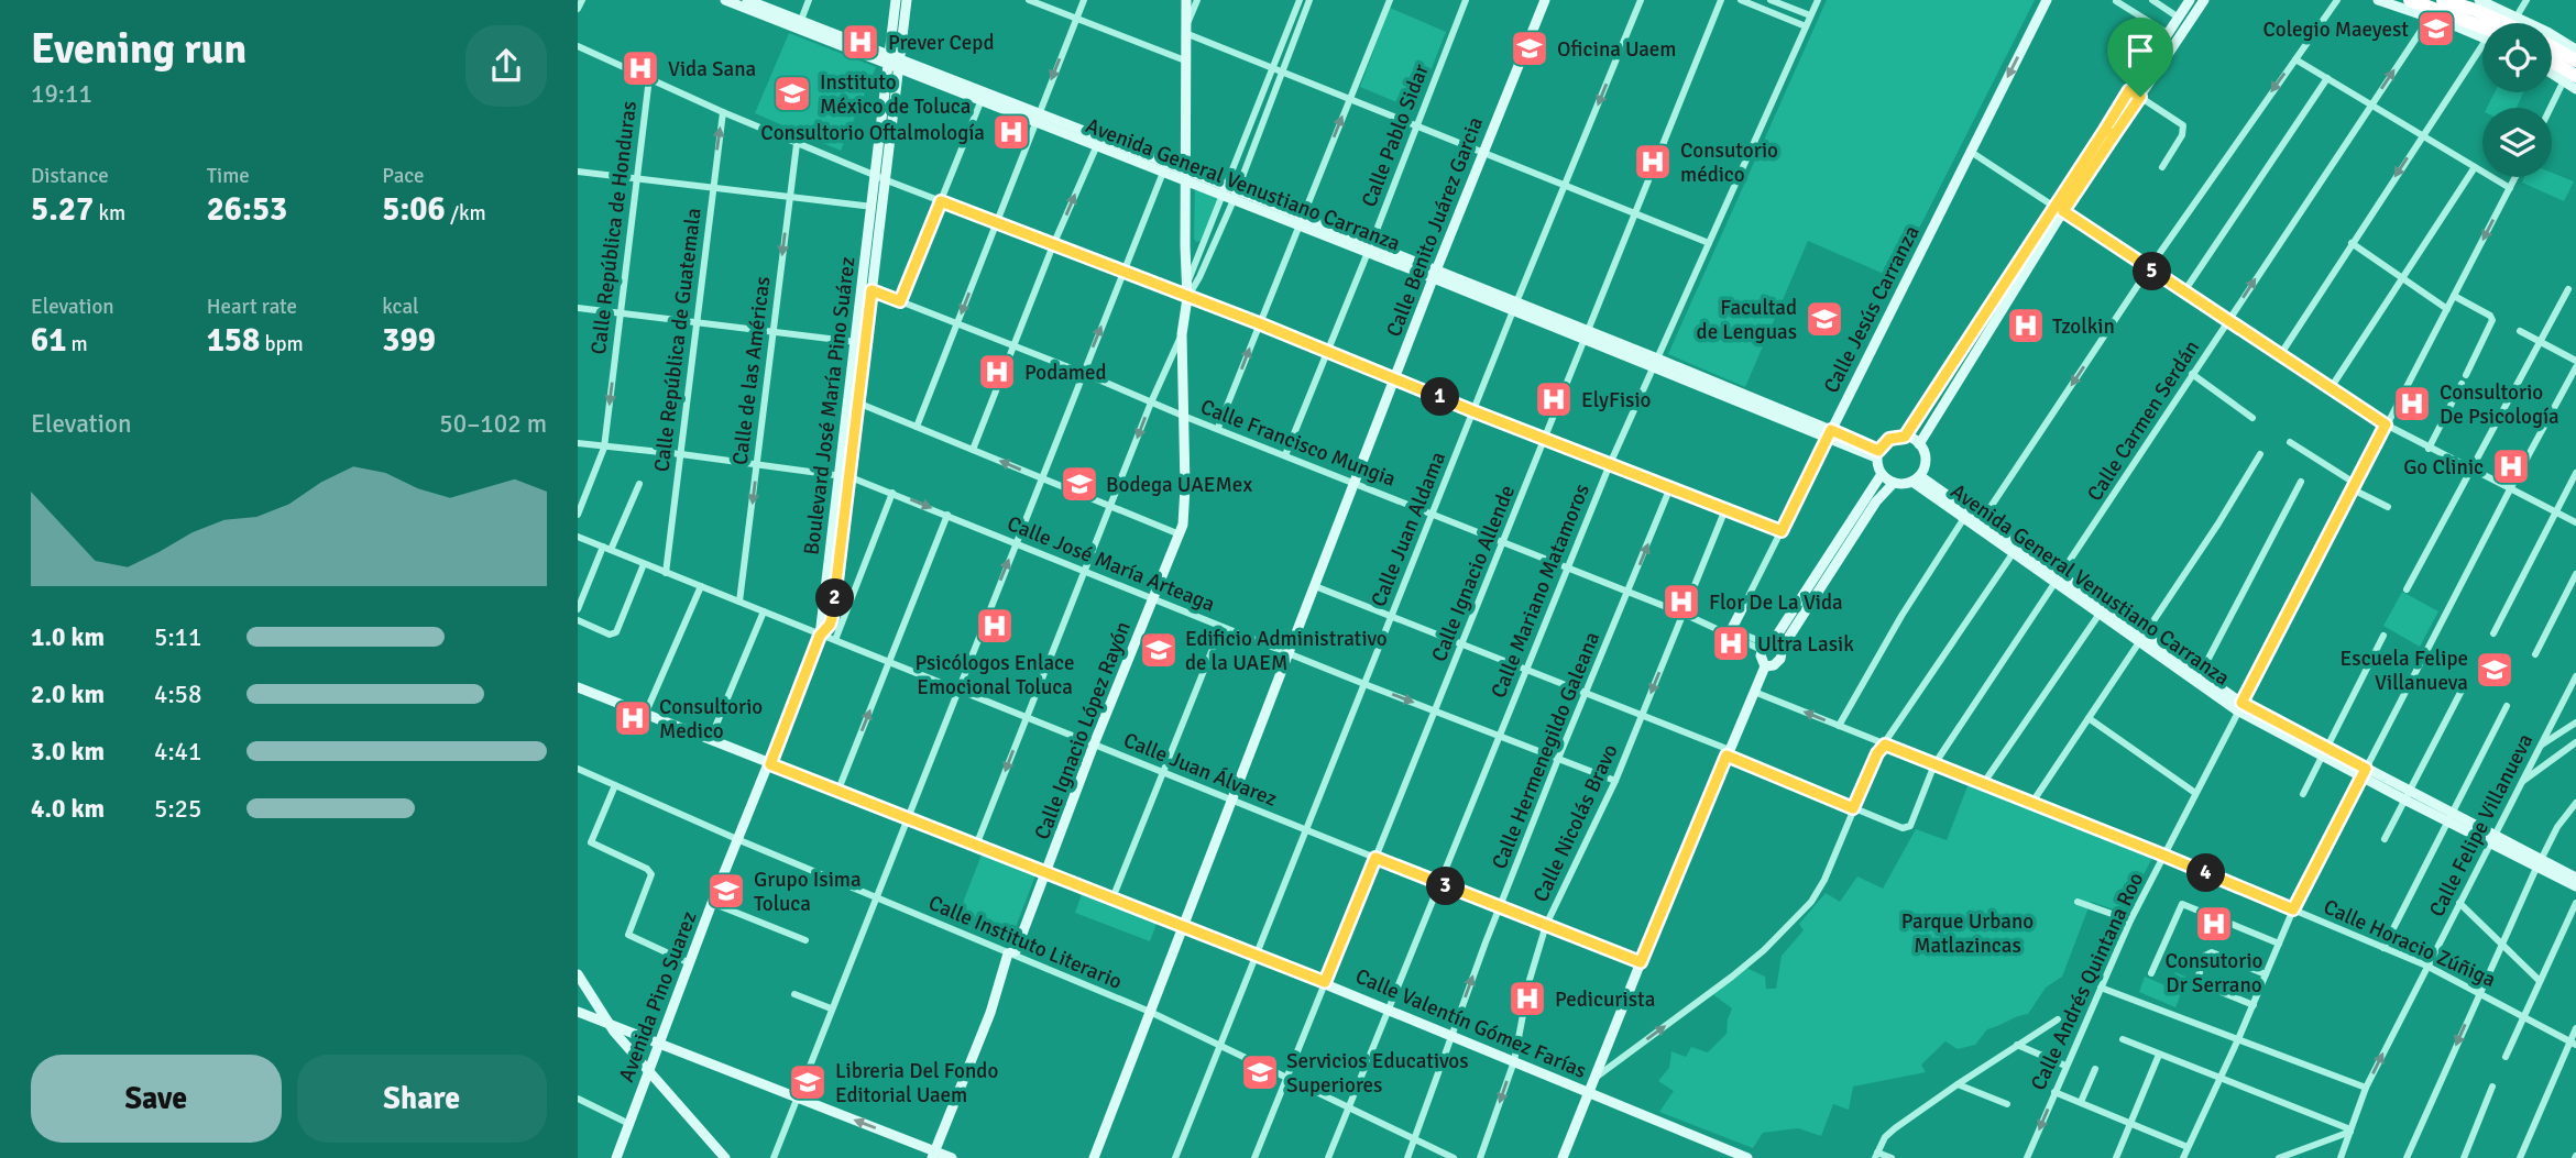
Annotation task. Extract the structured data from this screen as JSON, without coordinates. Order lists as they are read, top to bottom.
{
  "streets": {
    "main road": [
      "Avenida General Venustiano Carranza",
      "Calle Benito Juárez Garcia",
      "Calle Jesús Carranza",
      "Boulevard José María Pino Suárez",
      "Calle Ignacio López Rayón",
      "Avenida Pino Suarez",
      "Calle Valentín Gómez Farías"
    ],
    "street": [
      "Calle Pablo Sidar",
      "Calle República de Honduras",
      "Calle República de Guatemala",
      "Calle de las Américas",
      "Calle Carmen Serdán",
      "Calle Francisco Mungia",
      "Calle Juan Aldama",
      "Calle José María Arteaga",
      "Calle Ignacio Allende",
      "Calle Mariano Matamoros",
      "Calle Hermenegildo Galeana",
      "Calle Juan Álvarez",
      "Calle Nicolás Bravo",
      "Calle Felipe Villanueva",
      "Calle Instituto Literario",
      "Calle Horacio Zúñiga",
      "Calle Andrés Quintana Roo"
    ]
  },
  "crossings": [
    ["Calle Pablo Sidar", "Avenida General Venustiano Carranza"],
    ["Calle Pablo Sidar", "Calle Francisco Mungia"],
    ["Avenida General Venustiano Carranza", "Calle Benito Juárez Garcia"],
    ["Avenida General Venustiano Carranza", "Calle Jesús Carranza"],
    ["Avenida General Venustiano Carranza", "Boulevard José María Pino Suárez"],
    ["Avenida General Venustiano Carranza", "Calle Carmen Serdán"],
    ["Avenida General Venustiano Carranza", "Calle Juan Aldama"],
    ["Avenida General Venustiano Carranza", "Calle Ignacio Allende"],
    ["Avenida General Venustiano Carranza", "Calle Mariano Matamoros"],
    ["Avenida General Venustiano Carranza", "Calle Ignacio López Rayón"],
    ["Avenida General Venustiano Carranza", "Calle Felipe Villanueva"],
    ["Avenida General Venustiano Carranza", "Calle Andrés Quintana Roo"],
    ["Calle Benito Juárez Garcia", "Calle Francisco Mungia"],
    ["Calle Benito Juárez Garcia", "Calle José María Arteaga"],
    ["Calle Benito Juárez Garcia", "Calle Juan Álvarez"],
    ["Calle Benito Juárez Garcia", "Calle Instituto Literario"],
    ["Calle Benito Juárez Garcia", "Calle Valentín Gómez Farías"],
    ["Calle República de Honduras", "Calle José María Arteaga"],
    ["Calle Jesús Carranza", "Calle Francisco Mungia"],
    ["Calle República de Guatemala", "Calle José María Arteaga"],
    ["Calle República de Guatemala", "Calle Juan Álvarez"],
    ["Calle de las Américas", "Calle José María Arteaga"],
    ["Calle de las Américas", "Calle Juan Álvarez"],
    ["Boulevard José María Pino Suárez", "Calle Francisco Mungia"],
    ["Boulevard José María Pino Suárez", "Calle José María Arteaga"],
    ["Boulevard José María Pino Suárez", "Calle Juan Álvarez"],
    ["Boulevard José María Pino Suárez", "Avenida Pino Suarez"],
    ["Calle Carmen Serdán", "Calle Horacio Zúñiga"],
    ["Calle Francisco Mungia", "Calle Juan Aldama"],
    ["Calle Francisco Mungia", "Calle Ignacio Allende"],
    ["Calle Francisco Mungia", "Calle Mariano Matamoros"],
    ["Calle Francisco Mungia", "Calle Ignacio López Rayón"],
    ["Calle Francisco Mungia", "Calle Hermenegildo Galeana"],
    ["Calle Francisco Mungia", "Calle Nicolás Bravo"],
    ["Calle Juan Aldama", "Calle José María Arteaga"],
    ["Calle Juan Aldama", "Calle Juan Álvarez"],
    ["Calle Juan Aldama", "Calle Instituto Literario"],
    ["Calle Juan Aldama", "Calle Valentín Gómez Farías"],
    ["Calle José María Arteaga", "Calle Ignacio Allende"],
    ["Calle José María Arteaga", "Calle Mariano Matamoros"],
    ["Calle José María Arteaga", "Calle Ignacio López Rayón"],
    ["Calle José María Arteaga", "Calle Hermenegildo Galeana"],
    ["Calle José María Arteaga", "Calle Nicolás Bravo"],
    ["Calle Ignacio Allende", "Calle Juan Álvarez"],
    ["Calle Ignacio Allende", "Calle Instituto Literario"],
    ["Calle Ignacio Allende", "Calle Valentín Gómez Farías"],
    ["Calle Mariano Matamoros", "Calle Juan Álvarez"],
    ["Calle Mariano Matamoros", "Calle Instituto Literario"],
    ["Calle Mariano Matamoros", "Calle Valentín Gómez Farías"],
    ["Calle Ignacio López Rayón", "Calle Juan Álvarez"],
    ["Calle Ignacio López Rayón", "Calle Instituto Literario"],
    ["Calle Ignacio López Rayón", "Calle Valentín Gómez Farías"],
    ["Calle Hermenegildo Galeana", "Calle Juan Álvarez"],
    ["Calle Hermenegildo Galeana", "Calle Instituto Literario"],
    ["Calle Hermenegildo Galeana", "Calle Valentín Gómez Farías"],
    ["Calle Juan Álvarez", "Calle Nicolás Bravo"],
    ["Calle Juan Álvarez", "Avenida Pino Suarez"],
    ["Calle Nicolás Bravo", "Calle Valentín Gómez Farías"],
    ["Calle Felipe Villanueva", "Calle Horacio Zúñiga"],
    ["Calle Instituto Literario", "Avenida Pino Suarez"],
    ["Calle Horacio Zúñiga", "Calle Andrés Quintana Roo"],
    ["Avenida Pino Suarez", "Calle Valentín Gómez Farías"]
  ],
  "one_way": ["Calle de las Américas"],
  "parks": ["Parque Urbano Matlazincas"],
  "places": {
    "school or university": [
      "Colegio Maeyest",
      "Oficina Uaem",
      "Instituto México de Toluca",
      "Facultad de Lenguas",
      "Bodega UAEMex",
      "Edificio Administrativo de la UAEM",
      "Escuela Felipe Villanueva",
      "Grupo Isima Toluca",
      "Servicios Educativos Superiores",
      "Libreria Del Fondo Editorial Uaem"
    ],
    "hospital": [
      "Prever Cepd",
      "Vida Sana",
      "Consultorio Oftalmología",
      "Consutorio médico",
      "Tzolkin",
      "Podamed",
      "ElyFisio",
      "Consultorio De Psicología",
      "Go Clinic",
      "Flor De La Vida",
      "Psicólogos Enlace Emocional Toluca",
      "Ultra Lasik",
      "Consultorio Medico",
      "Consutorio Dr Serrano",
      "Pedicurista"
    ]
  },
  "page": {
    "heading": ["Evening run", "19:11"],
    "stats": [
      ["Distance", "5.27 km"],
      ["Time", "26:53"],
      ["Pace", "5:06 /km"],
      ["Elevation", "61 m"],
      ["Heart rate", "158 bpm"],
      ["kcal", "399"]
    ],
    "pins": [
      "5",
      "1",
      "2",
      "4",
      "3"
    ],
    "chart": ["Elevation", "50–102 m"],
    "list": [
      {
        "name": "1.0 km",
        "note": "5:11"
      },
      {
        "name": "2.0 km",
        "note": "4:58"
      },
      {
        "name": "3.0 km",
        "note": "4:41"
      },
      {
        "name": "4.0 km",
        "note": "5:25"
      }
    ],
    "buttons": ["Save", "Share"]
  }
}
